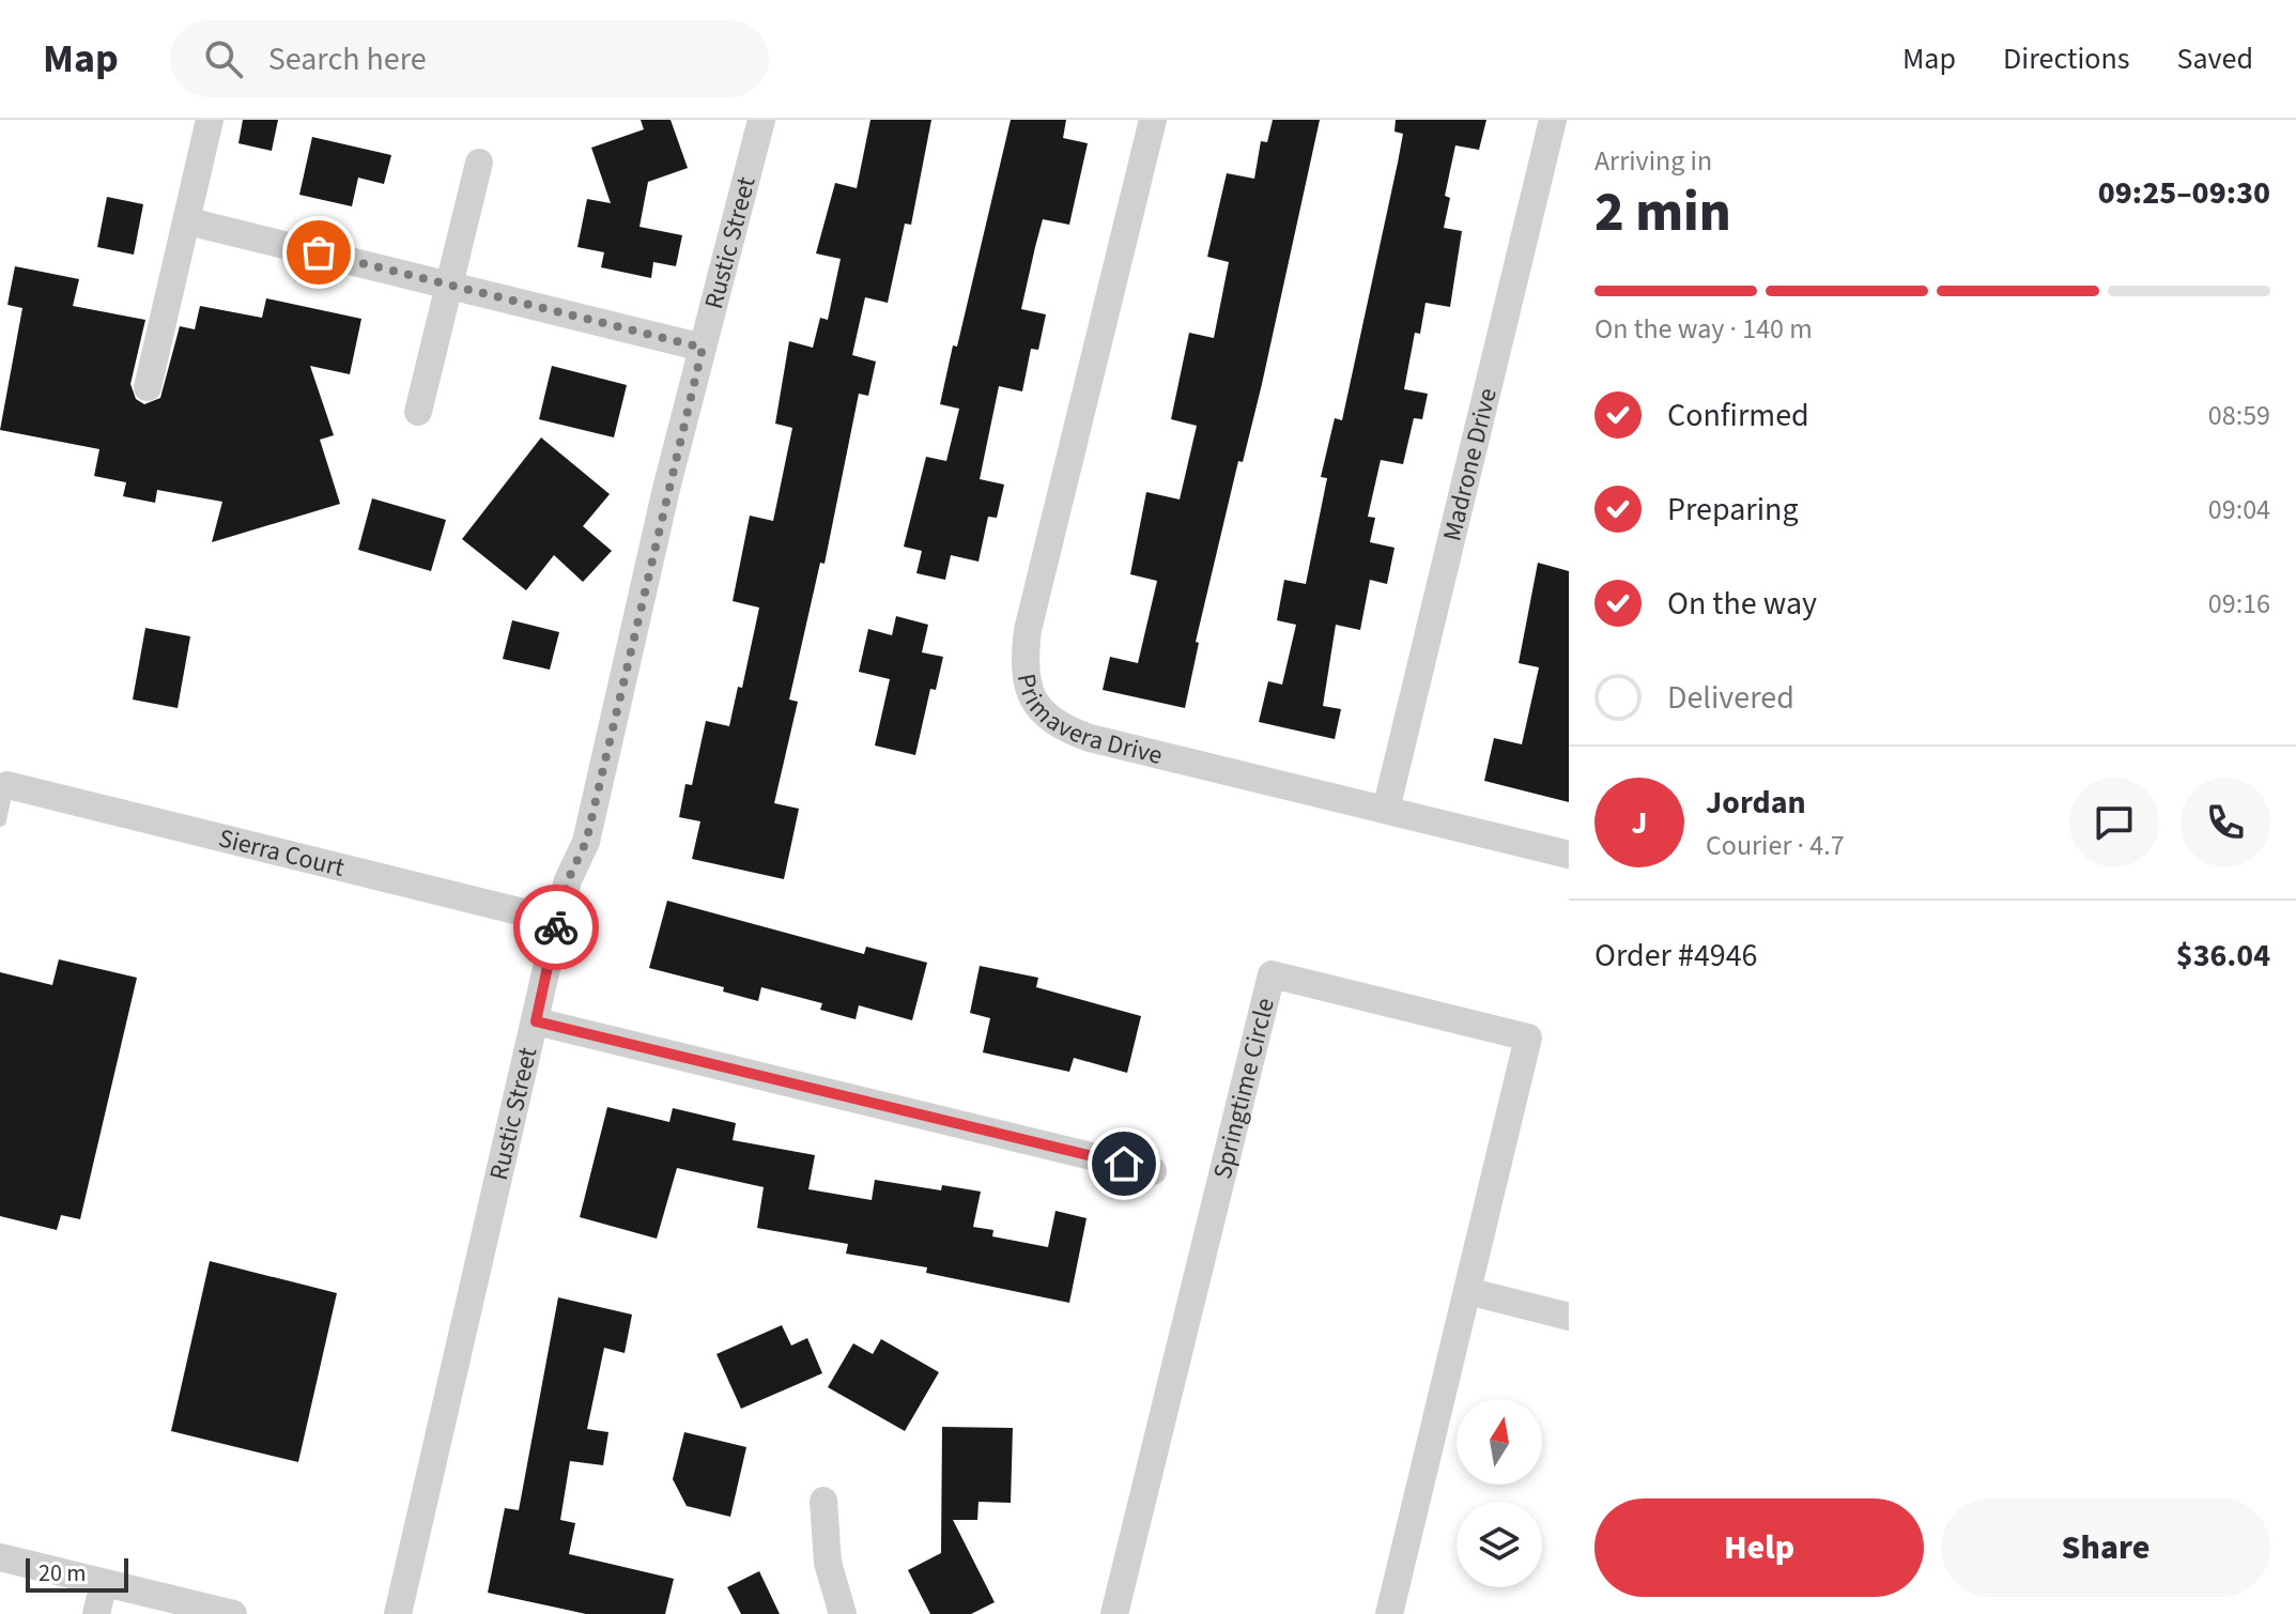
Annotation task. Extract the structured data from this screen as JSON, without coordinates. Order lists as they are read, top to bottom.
{
  "streets": {
    "street": [
      "Rustic Street",
      "Madrone Drive",
      "Primavera Drive",
      "Sierra Court",
      "Springtime Circle"
    ]
  },
  "crossings": [
    ["Rustic Street", "Sierra Court"],
    ["Madrone Drive", "Primavera Drive"]
  ],
  "scale_bar": "20 m",
  "north": "top",
  "page": {
    "header": "Map",
    "search": "Search here",
    "nav": ["Map", "Directions", "Saved"],
    "heading": ["2 min", "Arriving in", "09:25–09:30"],
    "panel": [
      "Jordan",
      "Courier · 4.7",
      "Order #4946",
      "$36.04"
    ],
    "bar": "On the way · 140 m",
    "list": [
      ["Confirmed", "08:59"],
      ["Preparing", "09:04"],
      ["On the way", "09:16"],
      "Delivered"
    ],
    "round": "J",
    "buttons": ["Help", "Share"],
    "scale": "20 m"
  }
}
